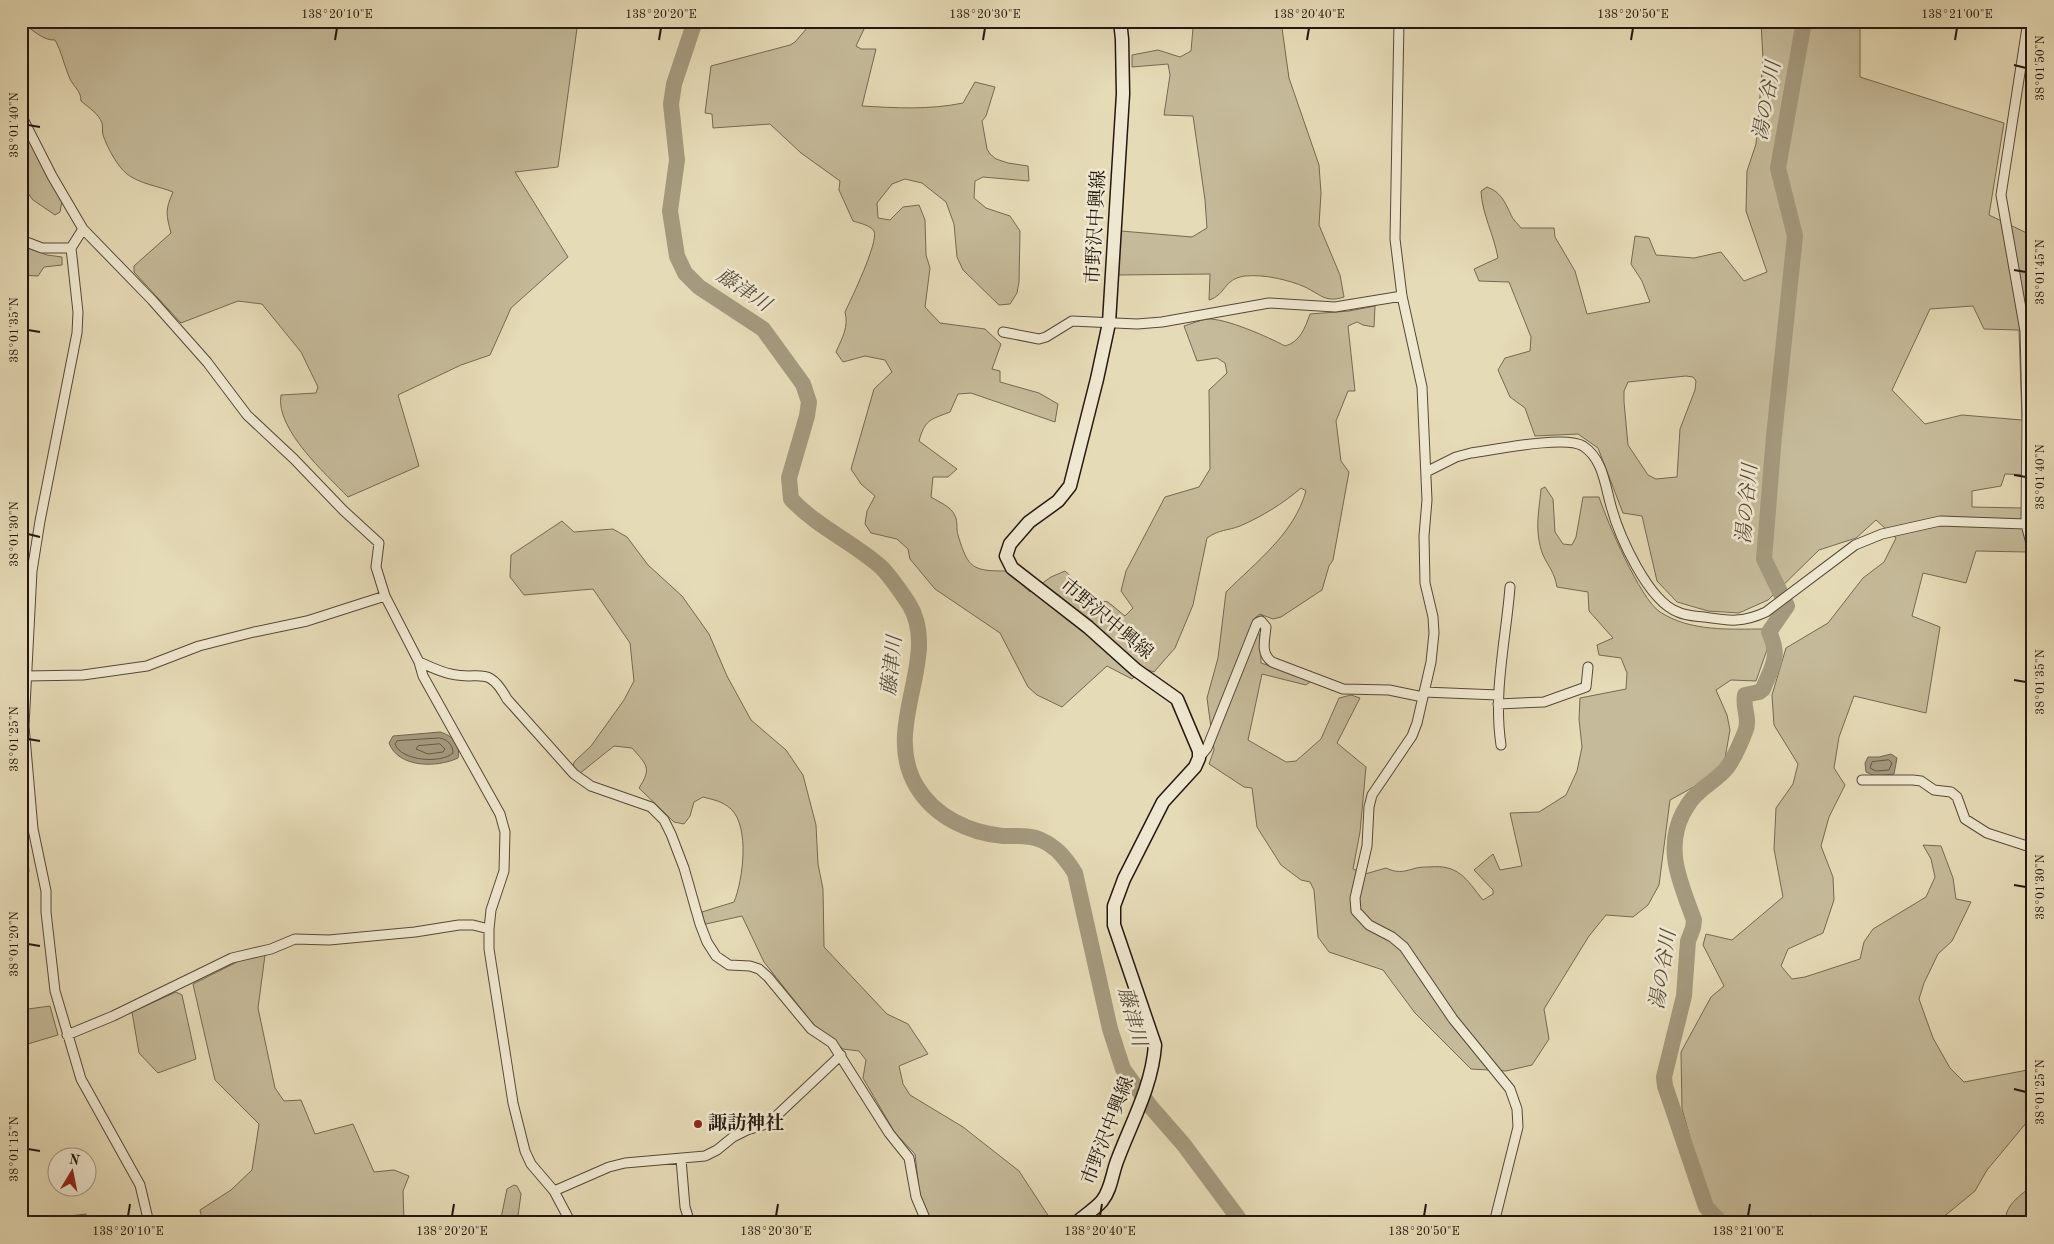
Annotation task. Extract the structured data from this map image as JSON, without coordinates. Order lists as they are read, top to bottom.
{
  "streets": {
    "main road": ["市野沢中興線"]
  },
  "water": ["湯の谷川", "藤津川"],
  "places": ["諏訪神社"],
  "north": "top",
  "coordinates": [
    "138°20'10\"E",
    "138°20'20\"E",
    "138°20'30\"E",
    "138°20'40\"E",
    "138°20'50\"E",
    "138°21'00\"E",
    "38°01'50\"N",
    "38°01'40\"N",
    "38°01'45\"N",
    "38°01'35\"N",
    "38°01'30\"N",
    "38°01'25\"N",
    "38°01'20\"N",
    "38°01'15\"N"
  ]
}
